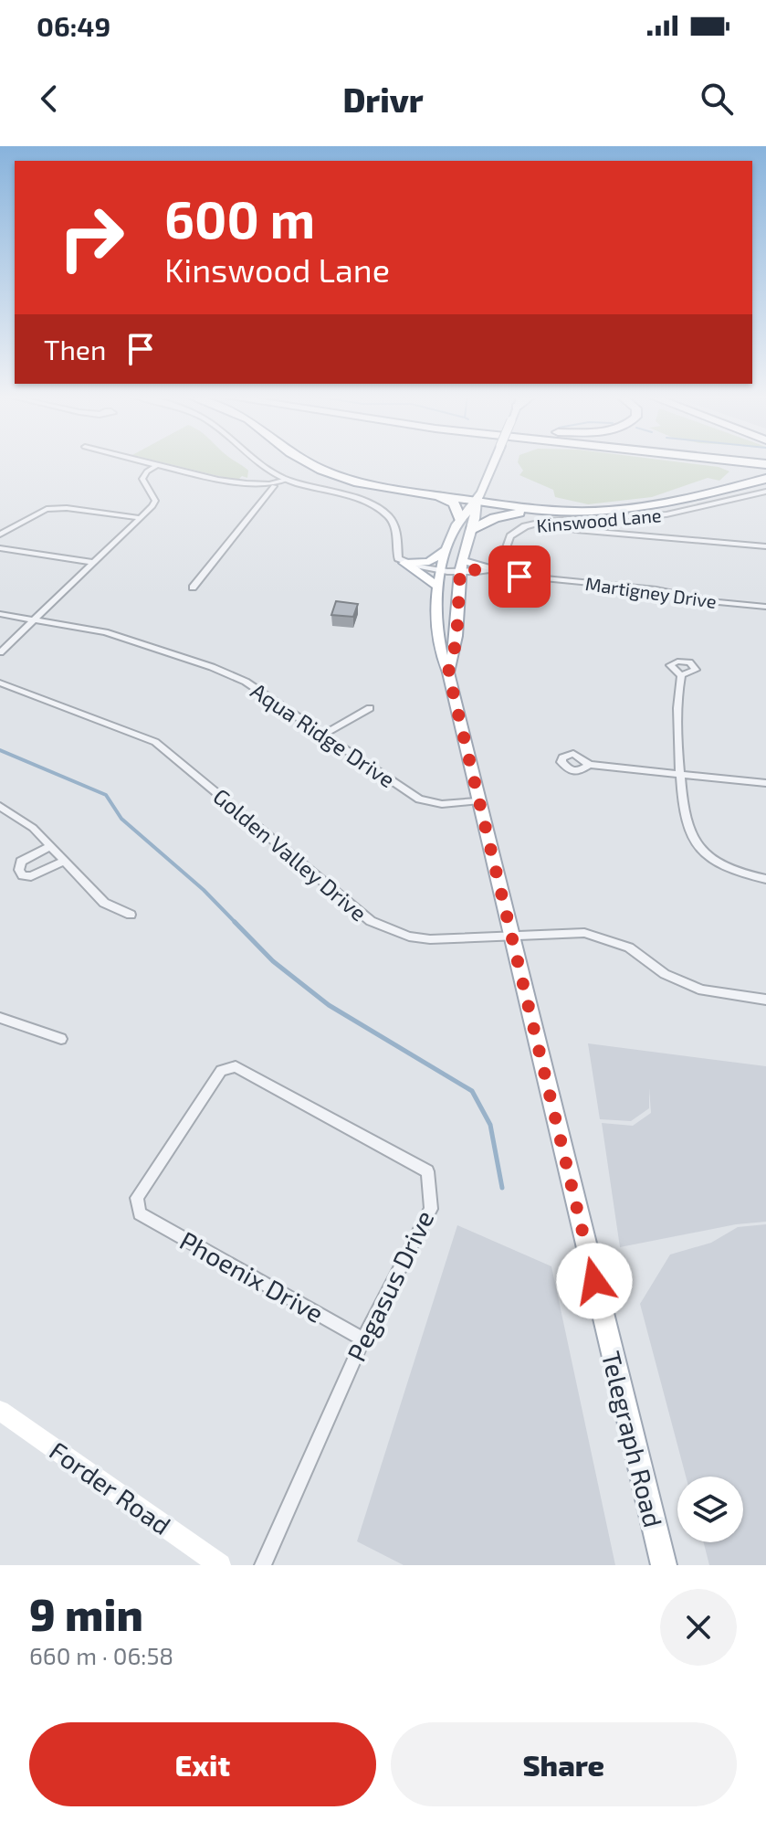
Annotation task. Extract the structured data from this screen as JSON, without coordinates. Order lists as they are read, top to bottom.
{
  "streets": {
    "main road": ["Telegraph Road", "Forder Road"],
    "street": [
      "Kinswood Lane",
      "Martigney Drive",
      "Aqua Ridge Drive",
      "Golden Valley Drive",
      "Phoenix Drive",
      "Pegasus Drive"
    ]
  },
  "crossings": [
    ["Kinswood Lane", "Martigney Drive"],
    ["Aqua Ridge Drive", "Telegraph Road"],
    ["Golden Valley Drive", "Telegraph Road"],
    ["Phoenix Drive", "Pegasus Drive"]
  ],
  "page": {
    "status": "06:49",
    "header": "Drivr",
    "turn": ["600 m", "Kinswood Lane"],
    "then": "Then",
    "heading": ["9 min", "660 m · 06:58"],
    "buttons": ["Exit", "Share"]
  }
}
